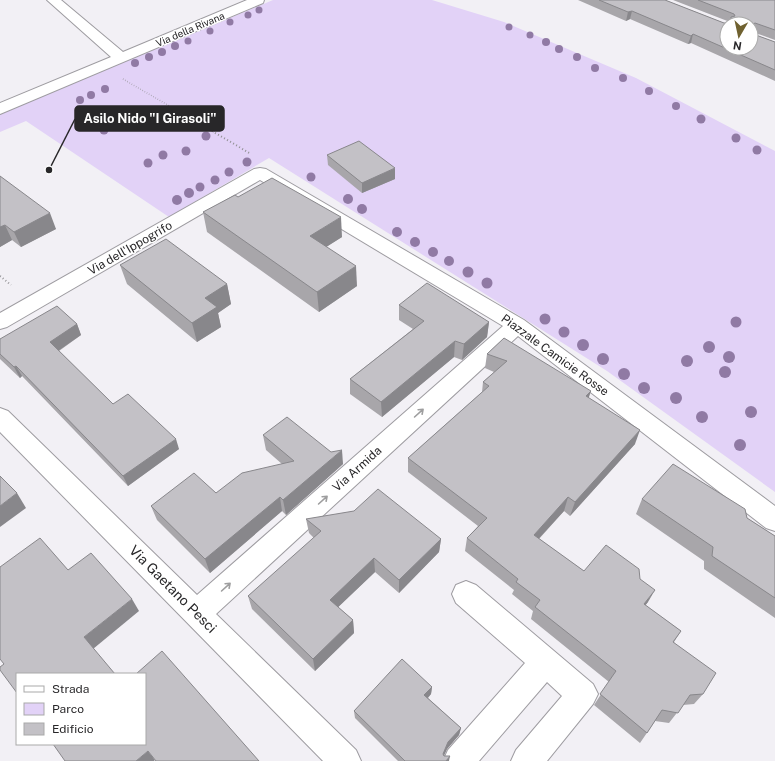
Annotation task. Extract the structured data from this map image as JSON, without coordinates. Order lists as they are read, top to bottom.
{
  "streets": {
    "street": [
      "Via della Rivana",
      "Via dell'Ippogrifo",
      "Piazzale Camicie Rosse",
      "Via Armida",
      "Via Gaetano Pesci"
    ]
  },
  "crossings": [
    ["Via dell'Ippogrifo", "Piazzale Camicie Rosse"],
    ["Piazzale Camicie Rosse", "Via Armida"],
    ["Via Armida", "Via Gaetano Pesci"]
  ],
  "one_way": ["Via Armida"],
  "places": ["Asilo Nido \"I Girasoli\""],
  "legend": ["Strada", "Parco", "Edificio"],
  "north": "bottom"
}
